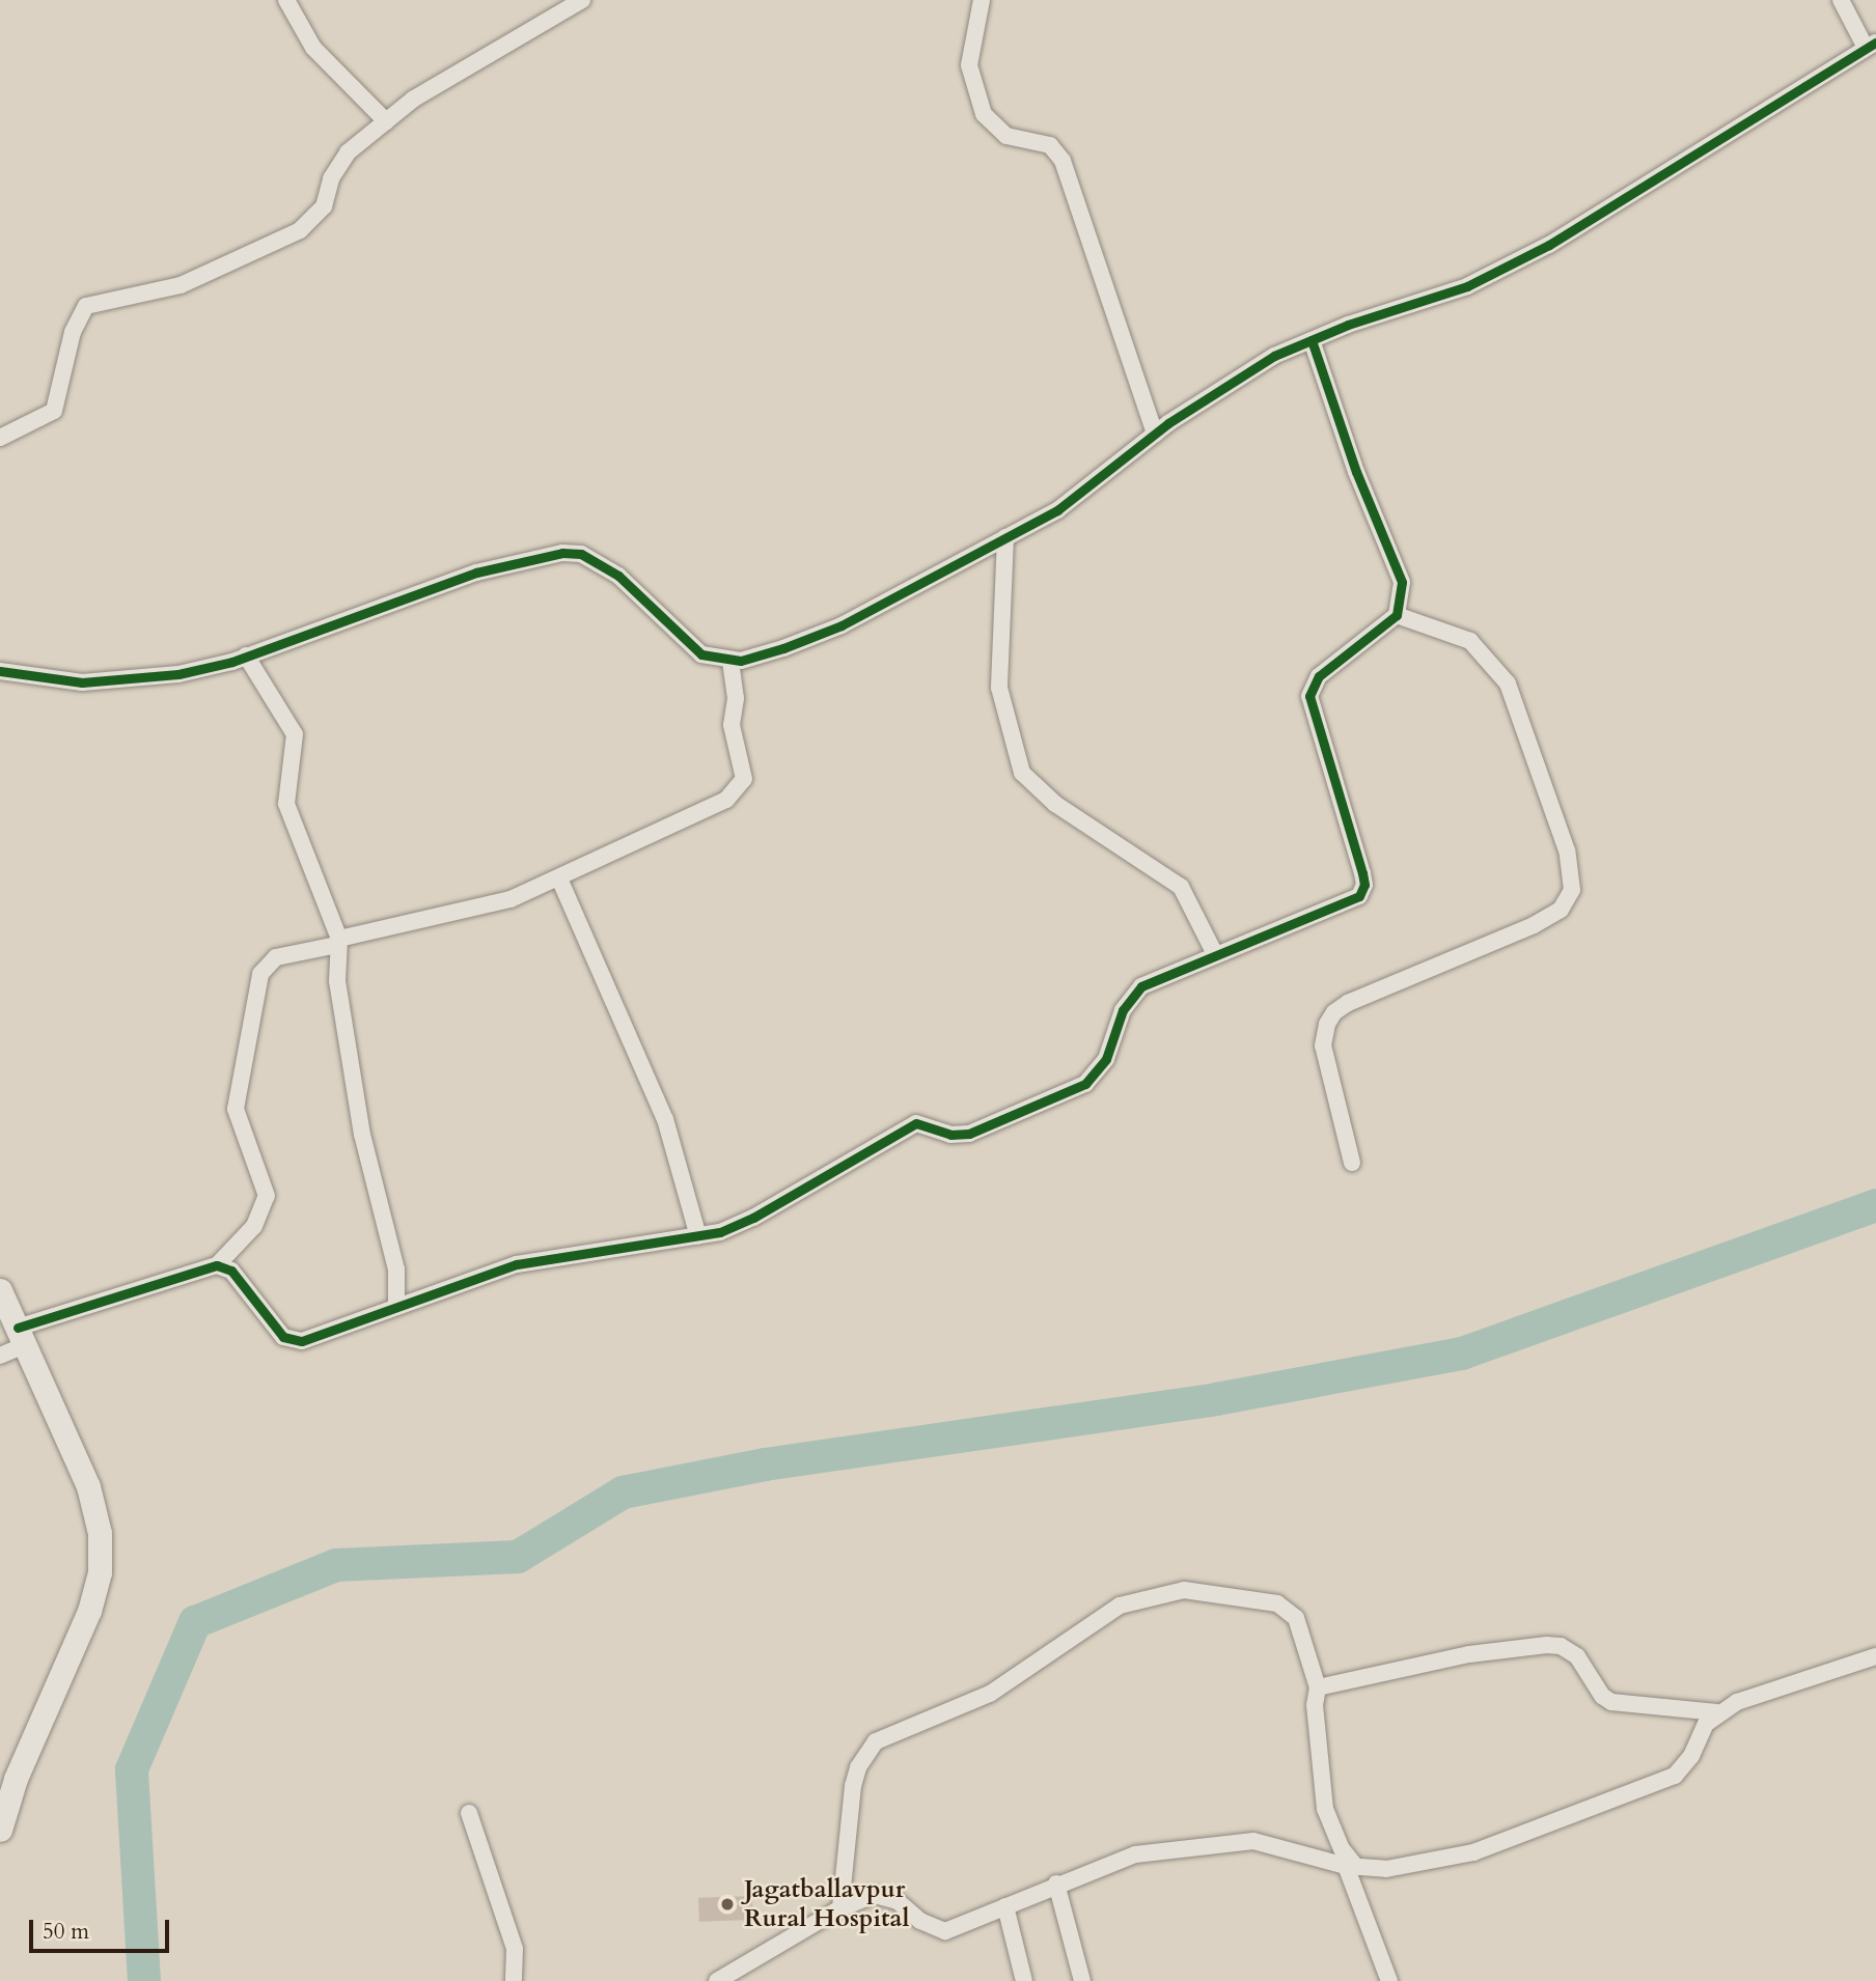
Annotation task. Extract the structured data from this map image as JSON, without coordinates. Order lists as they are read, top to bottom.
{
  "places": ["Jagatballavpur Rural Hospital"],
  "scale_bar": "50 m"
}
